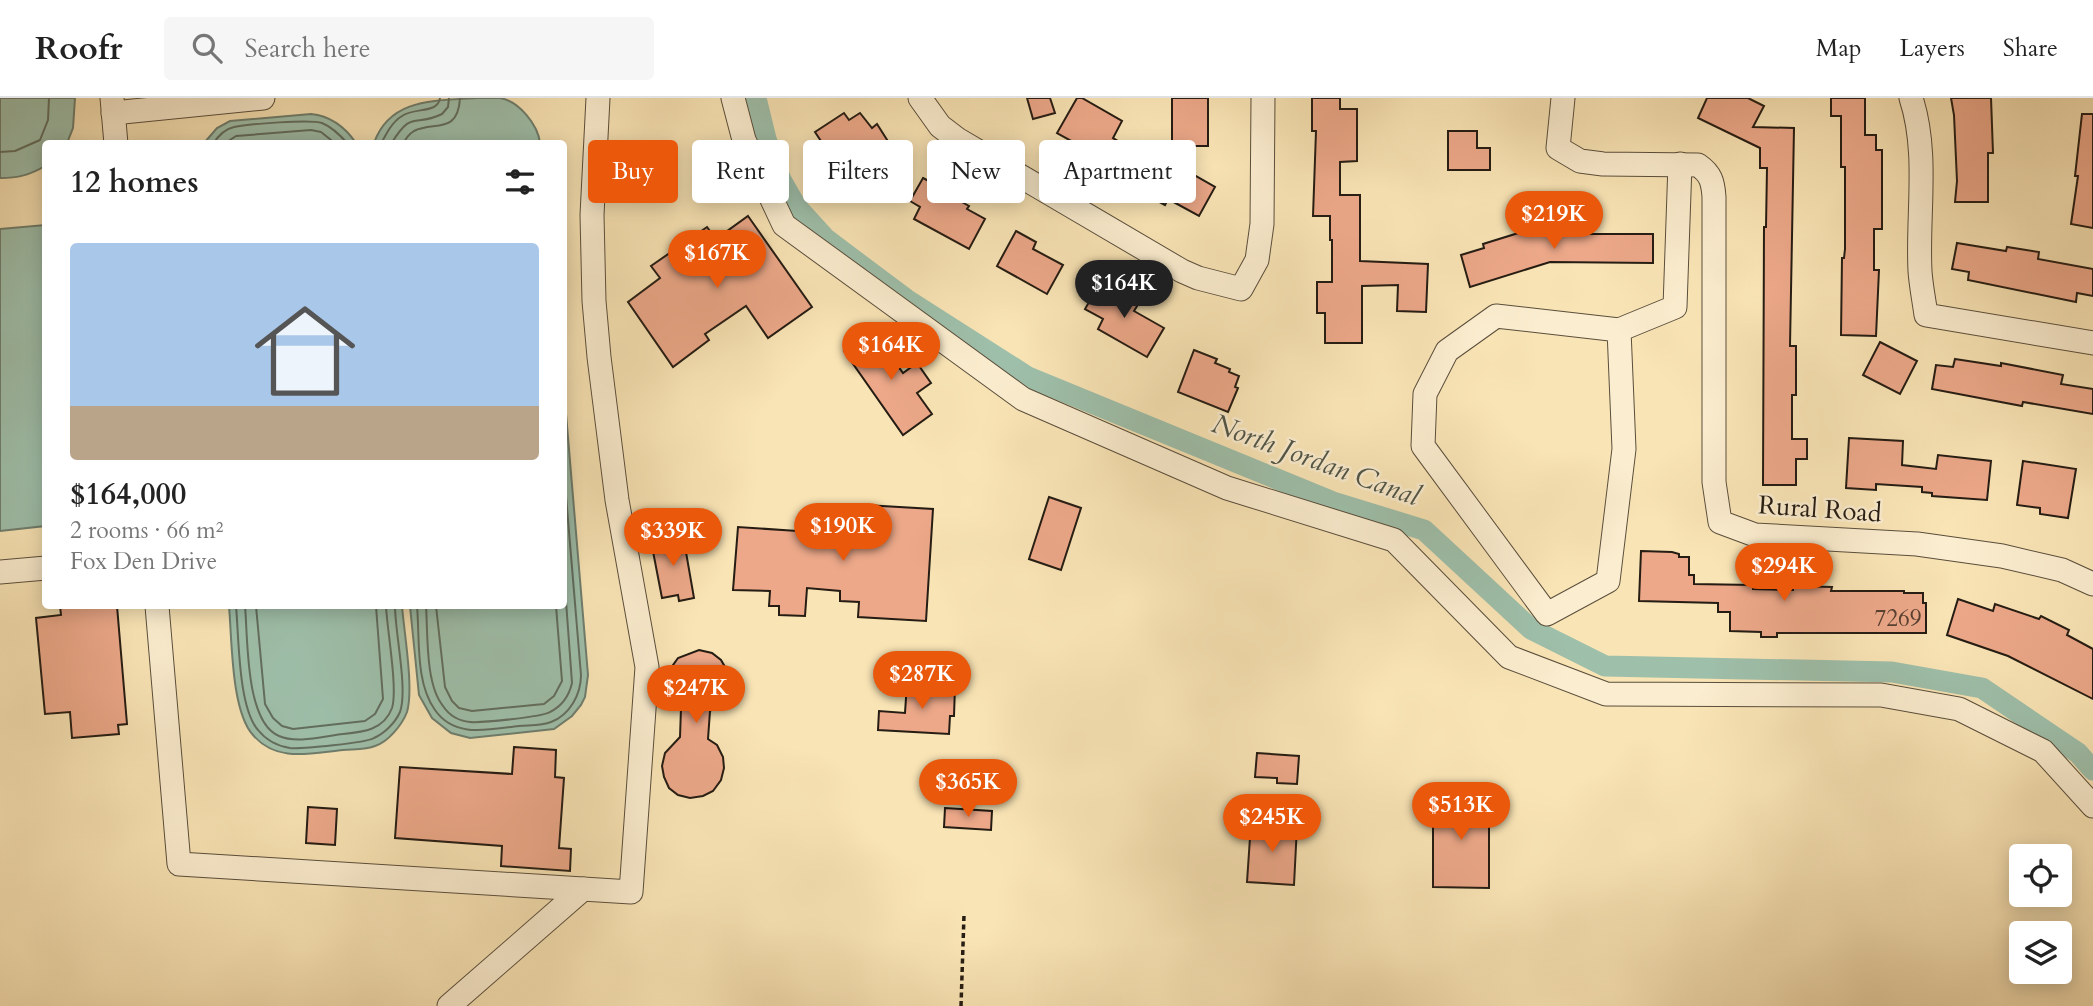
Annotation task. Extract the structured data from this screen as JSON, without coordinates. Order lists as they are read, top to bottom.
{
  "streets": {
    "street": ["Rural Road"]
  },
  "water": ["North Jordan Canal"],
  "house_numbers": ["7269"],
  "page": {
    "header": "Roofr",
    "search": "Search here",
    "nav": ["Map", "Layers", "Share"],
    "chip": [
      "Buy",
      "Rent",
      "Filters",
      "New",
      "Apartment"
    ],
    "heading": "12 homes",
    "price": [
      "$219K",
      "$167K",
      "$164K",
      "$164K",
      "$190K",
      "$339K",
      "$294K",
      "$287K",
      "$247K",
      "$365K",
      "$513K",
      "$245K"
    ],
    "list": [
      {
        "name": "$164,000",
        "note": "2 rooms · 66 m² · Fox Den Drive"
      }
    ]
  }
}
